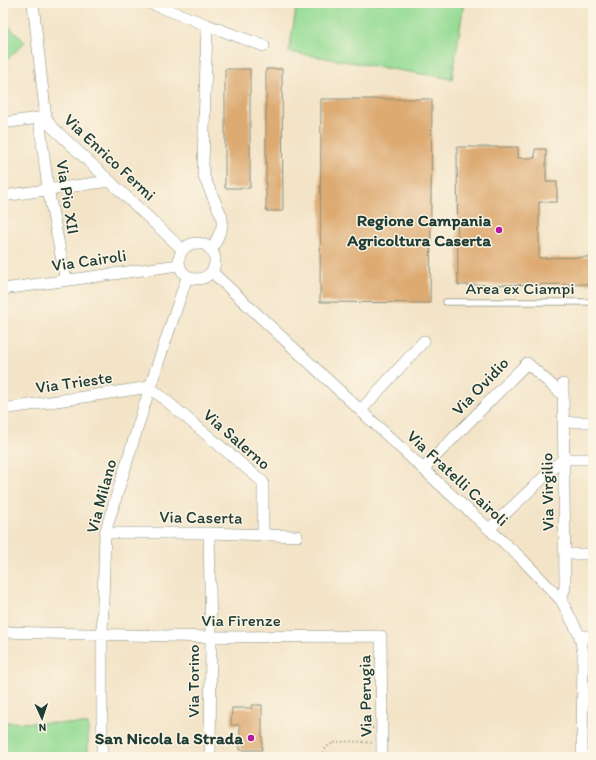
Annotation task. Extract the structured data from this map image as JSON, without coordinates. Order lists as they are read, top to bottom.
{
  "streets": {
    "street": [
      "Via Enrico Fermi",
      "Via Pio XII",
      "Via Cairoli",
      "Via Trieste",
      "Via Ovidio",
      "Via Salerno",
      "Via Fratelli Cairoli",
      "Via Virgilio",
      "Via Milano",
      "Via Caserta",
      "Via Firenze",
      "Via Torino",
      "Via Perugia"
    ],
    "lane": ["Area ex Ciampi"]
  },
  "crossings": [
    ["Via Enrico Fermi", "Via Pio XII"],
    ["Via Enrico Fermi", "Via Cairoli"],
    ["Via Enrico Fermi", "Via Fratelli Cairoli"],
    ["Via Enrico Fermi", "Via Milano"],
    ["Via Pio XII", "Via Cairoli"],
    ["Via Cairoli", "Via Fratelli Cairoli"],
    ["Via Cairoli", "Via Milano"],
    ["Via Trieste", "Via Salerno"],
    ["Via Trieste", "Via Milano"],
    ["Via Ovidio", "Via Fratelli Cairoli"],
    ["Via Ovidio", "Via Virgilio"],
    ["Via Salerno", "Via Milano"],
    ["Via Salerno", "Via Caserta"],
    ["Via Fratelli Cairoli", "Via Virgilio"],
    ["Via Fratelli Cairoli", "Via Milano"],
    ["Via Milano", "Via Caserta"],
    ["Via Milano", "Via Firenze"],
    ["Via Caserta", "Via Torino"],
    ["Via Firenze", "Via Torino"],
    ["Via Firenze", "Via Perugia"]
  ],
  "places": ["Regione Campania Agricoltura Caserta", "San Nicola la Strada"],
  "north": "bottom"
}
